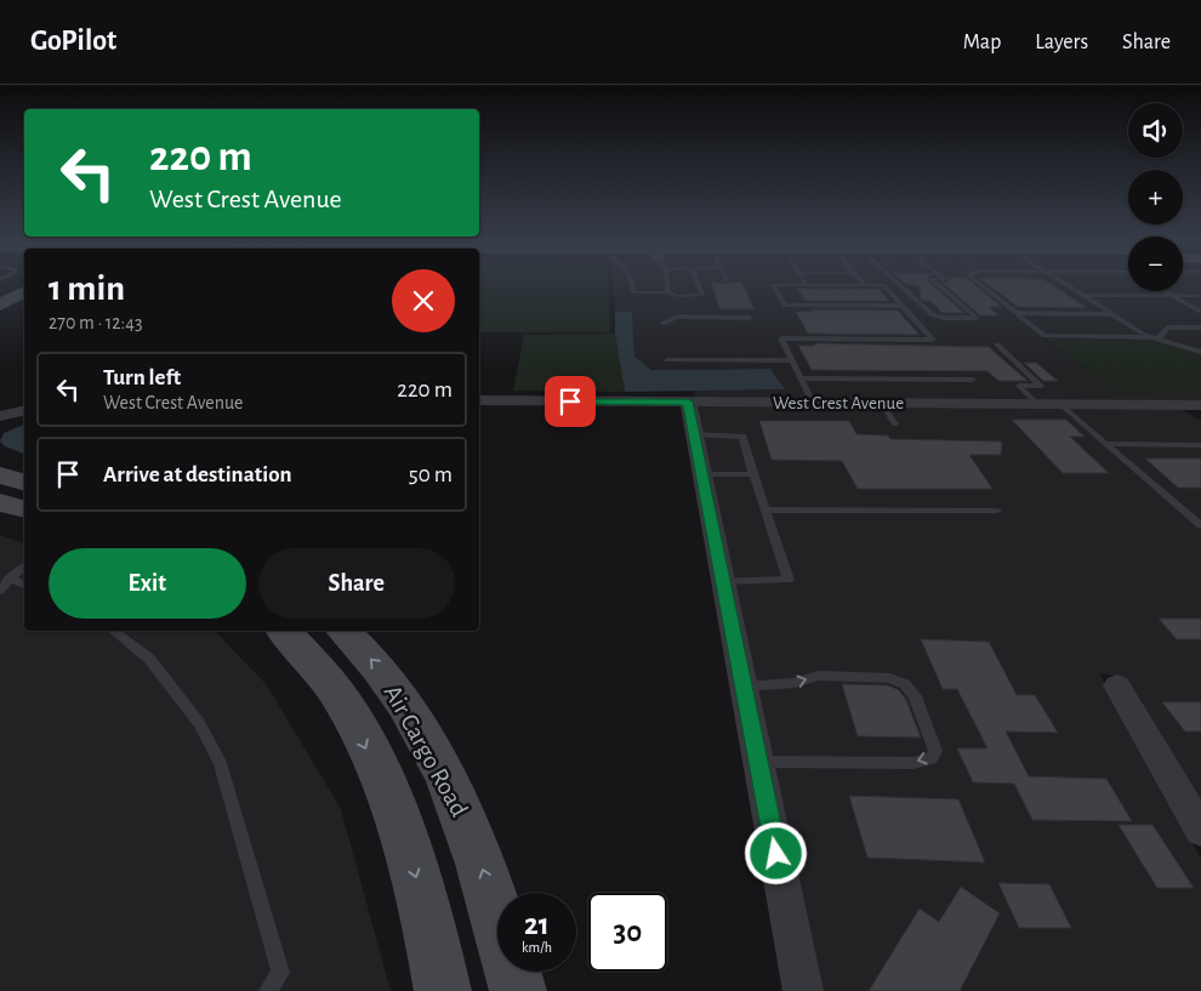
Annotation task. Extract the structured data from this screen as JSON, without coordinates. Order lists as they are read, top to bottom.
{
  "streets": {
    "street": ["West Crest Avenue", "Air Cargo Road"]
  },
  "page": {
    "header": "GoPilot",
    "nav": ["Map", "Layers", "Share"],
    "map_buttons": ["+", "−"],
    "turn": ["220 m", "West Crest Avenue"],
    "heading": ["1 min", "270 m · 12:43"],
    "list": [
      {
        "name": "Turn left",
        "note": "West Crest Avenue",
        "value": "220 m"
      },
      {
        "name": "Arrive at destination",
        "value": "50 m"
      }
    ],
    "buttons": ["Exit", "Share"],
    "speed": "21 km/h",
    "limit": "30"
  }
}
